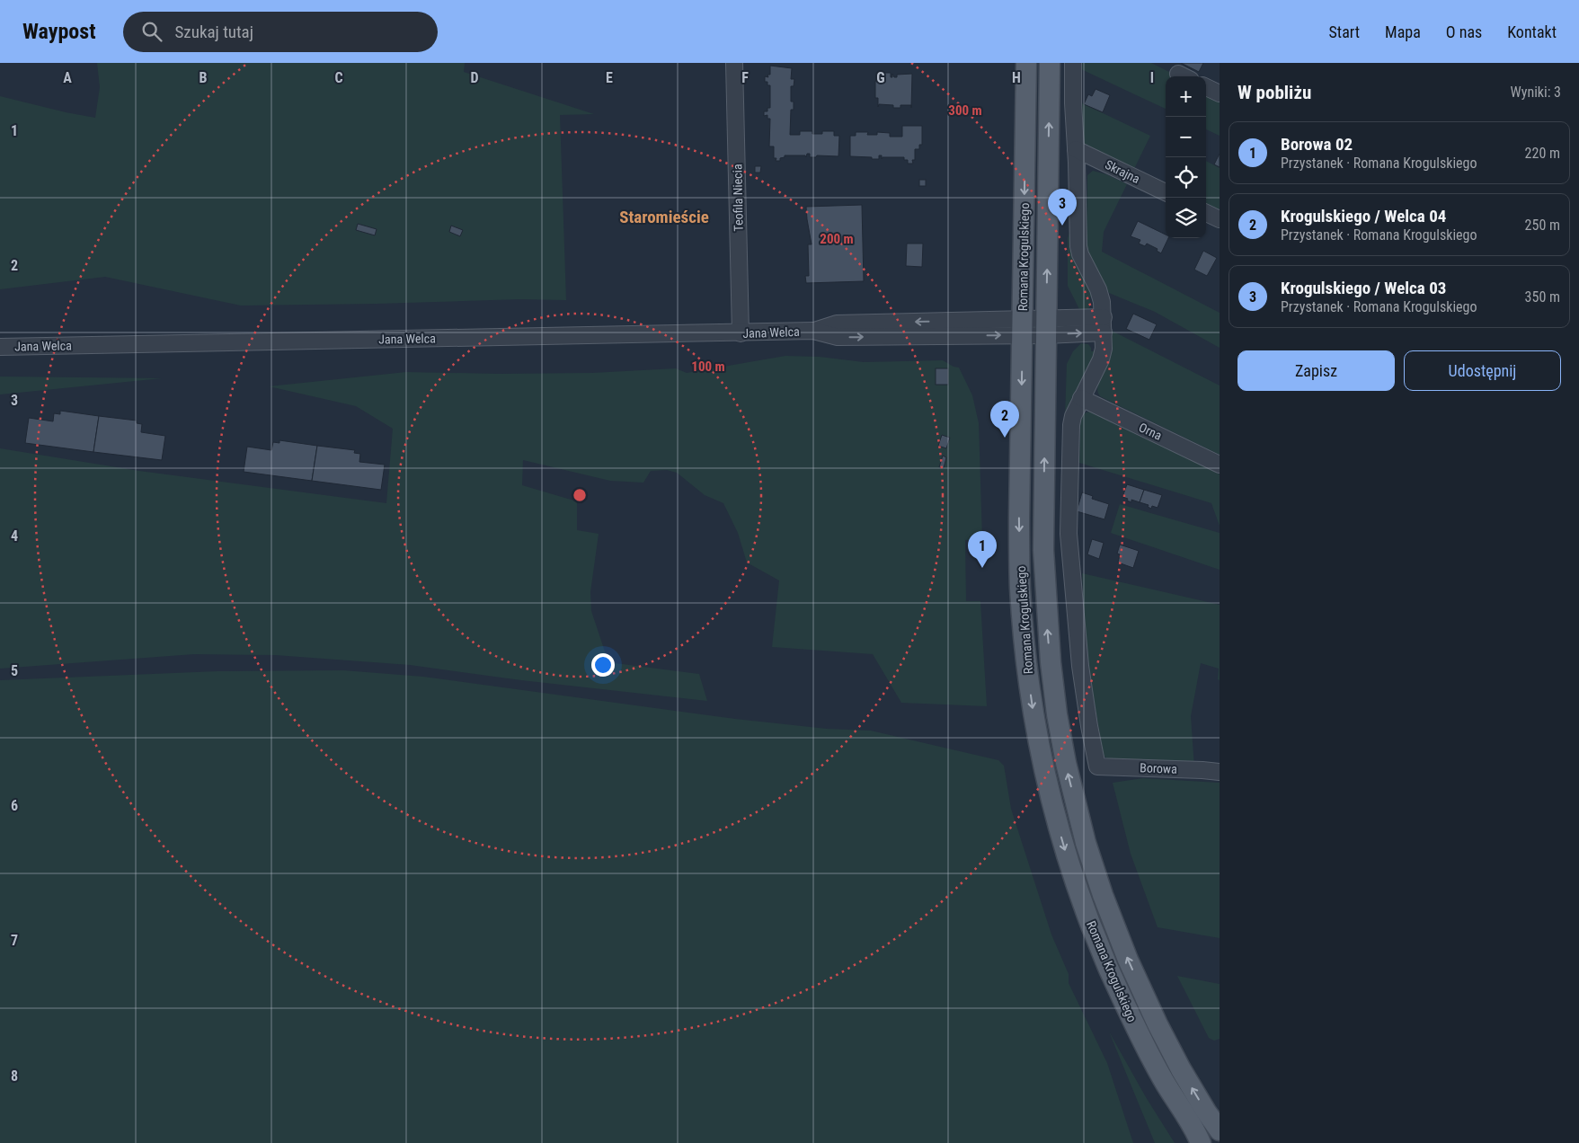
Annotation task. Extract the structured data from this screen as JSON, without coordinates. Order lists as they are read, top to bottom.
{
  "streets": {
    "main road": ["Romana Krogulskiego"],
    "street": [
      "Skrajna",
      "Teofila Niecia",
      "Jana Welca",
      "Orna",
      "Borowa"
    ]
  },
  "crossings": [
    ["Teofila Niecia", "Jana Welca"],
    ["Romana Krogulskiego", "Jana Welca"],
    ["Orna", "Borowa"]
  ],
  "districts": ["Staromieście"],
  "page": {
    "header": "Waypost",
    "search": "Szukaj tutaj",
    "nav": [
      "Start",
      "Mapa",
      "O nas",
      "Kontakt"
    ],
    "heading": ["W pobliżu", "Wyniki: 3"],
    "map_buttons": ["+", "−"],
    "list": [
      {
        "mark": "1",
        "name": "Borowa 02",
        "note": "Przystanek · Romana Krogulskiego",
        "value": "220 m"
      },
      {
        "mark": "2",
        "name": "Krogulskiego / Welca 04",
        "note": "Przystanek · Romana Krogulskiego",
        "value": "250 m"
      },
      {
        "mark": "3",
        "name": "Krogulskiego / Welca 03",
        "note": "Przystanek · Romana Krogulskiego",
        "value": "350 m"
      }
    ],
    "pins": ["3", "2", "1"],
    "buttons": ["Zapisz", "Udostępnij"]
  },
  "grid": {
    "columns": [
      "A",
      "B",
      "C",
      "D",
      "E",
      "F",
      "G",
      "H",
      "I"
    ],
    "rows": [
      "1",
      "2",
      "3",
      "4",
      "5",
      "6",
      "7",
      "8"
    ]
  },
  "rings": ["300 m", "200 m", "100 m"]
}
